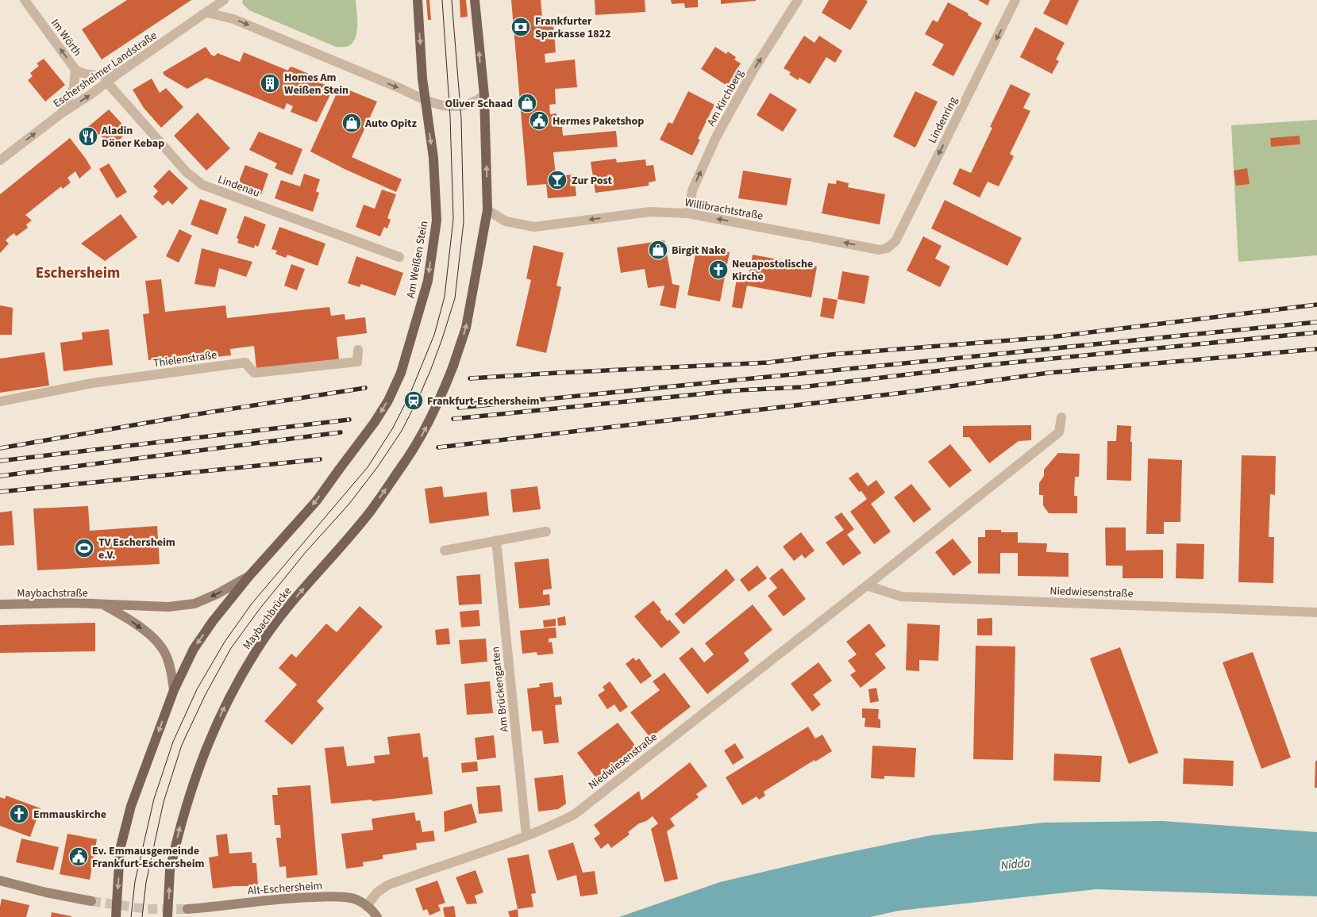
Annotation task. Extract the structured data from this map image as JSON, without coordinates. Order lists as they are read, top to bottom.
{
  "streets": {
    "main road": ["Am Weißen Stein", "Maybachbrücke"],
    "street": [
      "Im Wörth",
      "Eschersheimer Landstraße",
      "Am Kirchberg",
      "Lindenring",
      "Lindenau",
      "Willibrachtstraße",
      "Thielenstraße",
      "Niedwiesenstraße",
      "Maybachstraße",
      "Am Brückengarten",
      "Alt-Eschersheim"
    ]
  },
  "crossings": [
    ["Im Wörth", "Eschersheimer Landstraße"],
    ["Eschersheimer Landstraße", "Lindenau"],
    ["Am Kirchberg", "Willibrachtstraße"],
    ["Lindenring", "Willibrachtstraße"],
    ["Willibrachtstraße", "Maybachbrücke"],
    ["Am Weißen Stein", "Maybachstraße"],
    ["Niedwiesenstraße", "Am Brückengarten"],
    ["Niedwiesenstraße", "Alt-Eschersheim"]
  ],
  "one_way": [
    "Im Wörth",
    "Eschersheimer Landstraße",
    "Am Kirchberg",
    "Lindenring",
    "Willibrachtstraße"
  ],
  "districts": ["Eschersheim"],
  "water": ["Nidda"],
  "places": {
    "bank": ["Frankfurter Sparkasse 1822"],
    "building": ["Homes Am Weißen Stein"],
    "shop": ["Oliver Schaad", "Auto Opitz", "Birgit Nake"],
    "public building": ["Hermes Paketshop", "Ev. Emmausgemeinde Frankfurt-Eschersheim"],
    "restaurant": ["Aladin Döner Kebap"],
    "bar": ["Zur Post"],
    "church": ["Neuapostolische Kirche", "Emmauskirche"],
    "station": ["Frankfurt-Eschersheim"],
    "sports": ["TV Eschersheim e.V."]
  }
}
